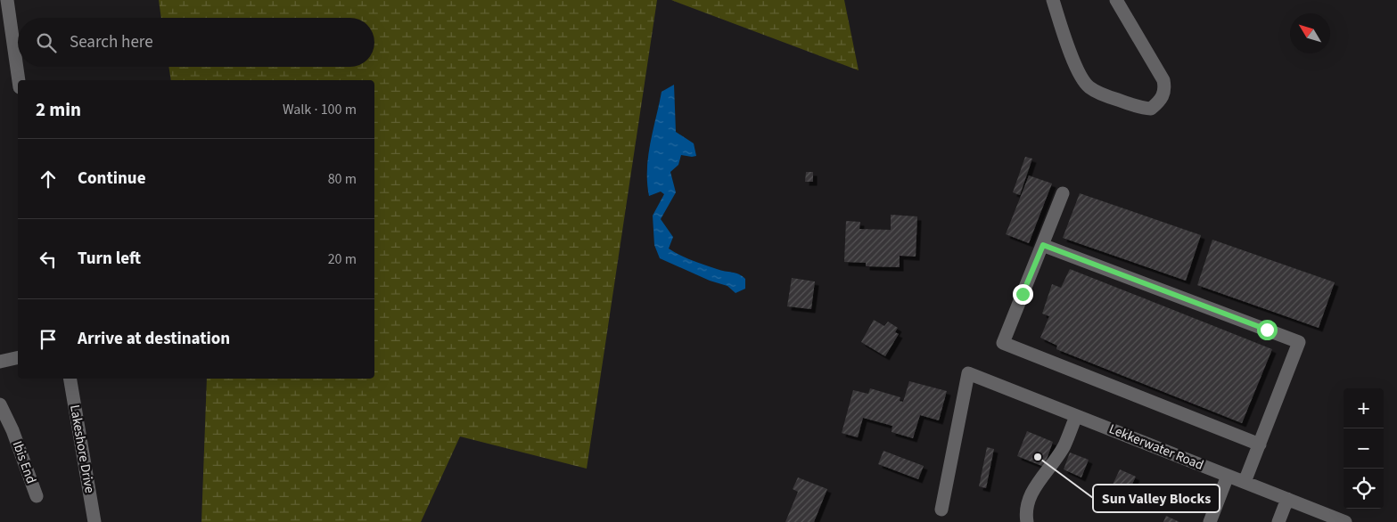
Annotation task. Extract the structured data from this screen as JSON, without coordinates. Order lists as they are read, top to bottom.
{
  "streets": {
    "street": ["Lekkerwater Road", "Lakeshore Drive", "Ibis End"]
  },
  "places": ["Sun Valley Blocks"],
  "north": "top left",
  "page": {
    "search": "Search here",
    "heading": ["2 min", "Walk · 100 m"],
    "list": [
      ["Continue", "80 m"],
      ["Turn left", "20 m"],
      "Arrive at destination"
    ],
    "map_buttons": ["+", "−"]
  }
}
